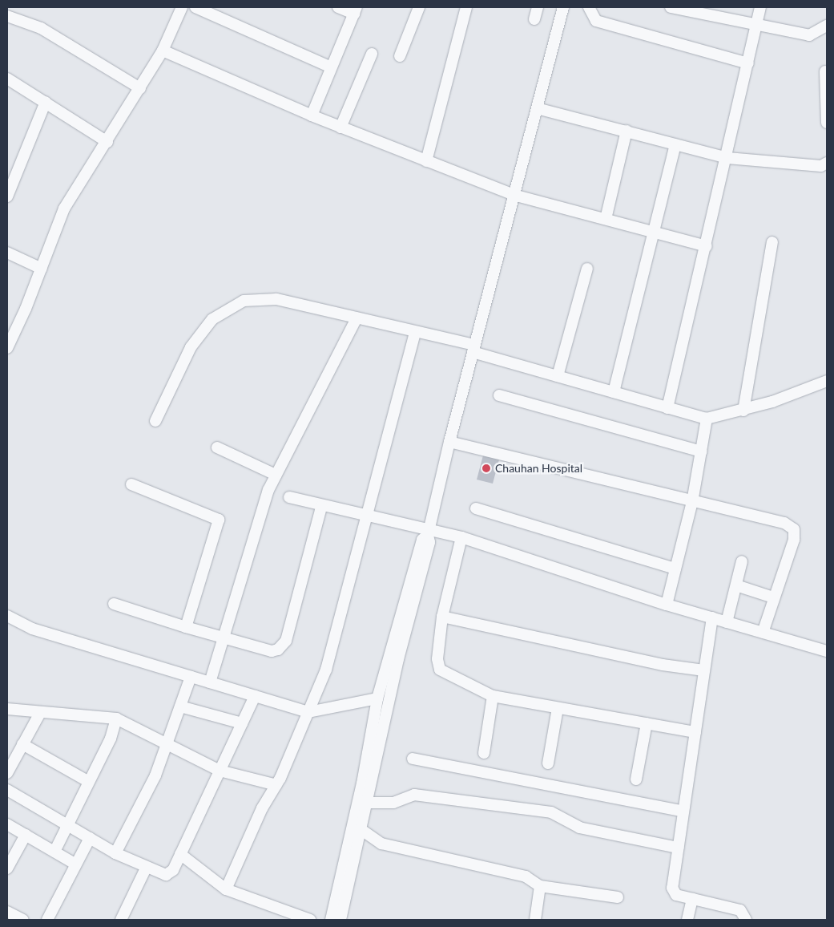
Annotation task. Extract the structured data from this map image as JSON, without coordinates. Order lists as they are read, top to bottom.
{
  "places": ["Chauhan Hospital"]
}
